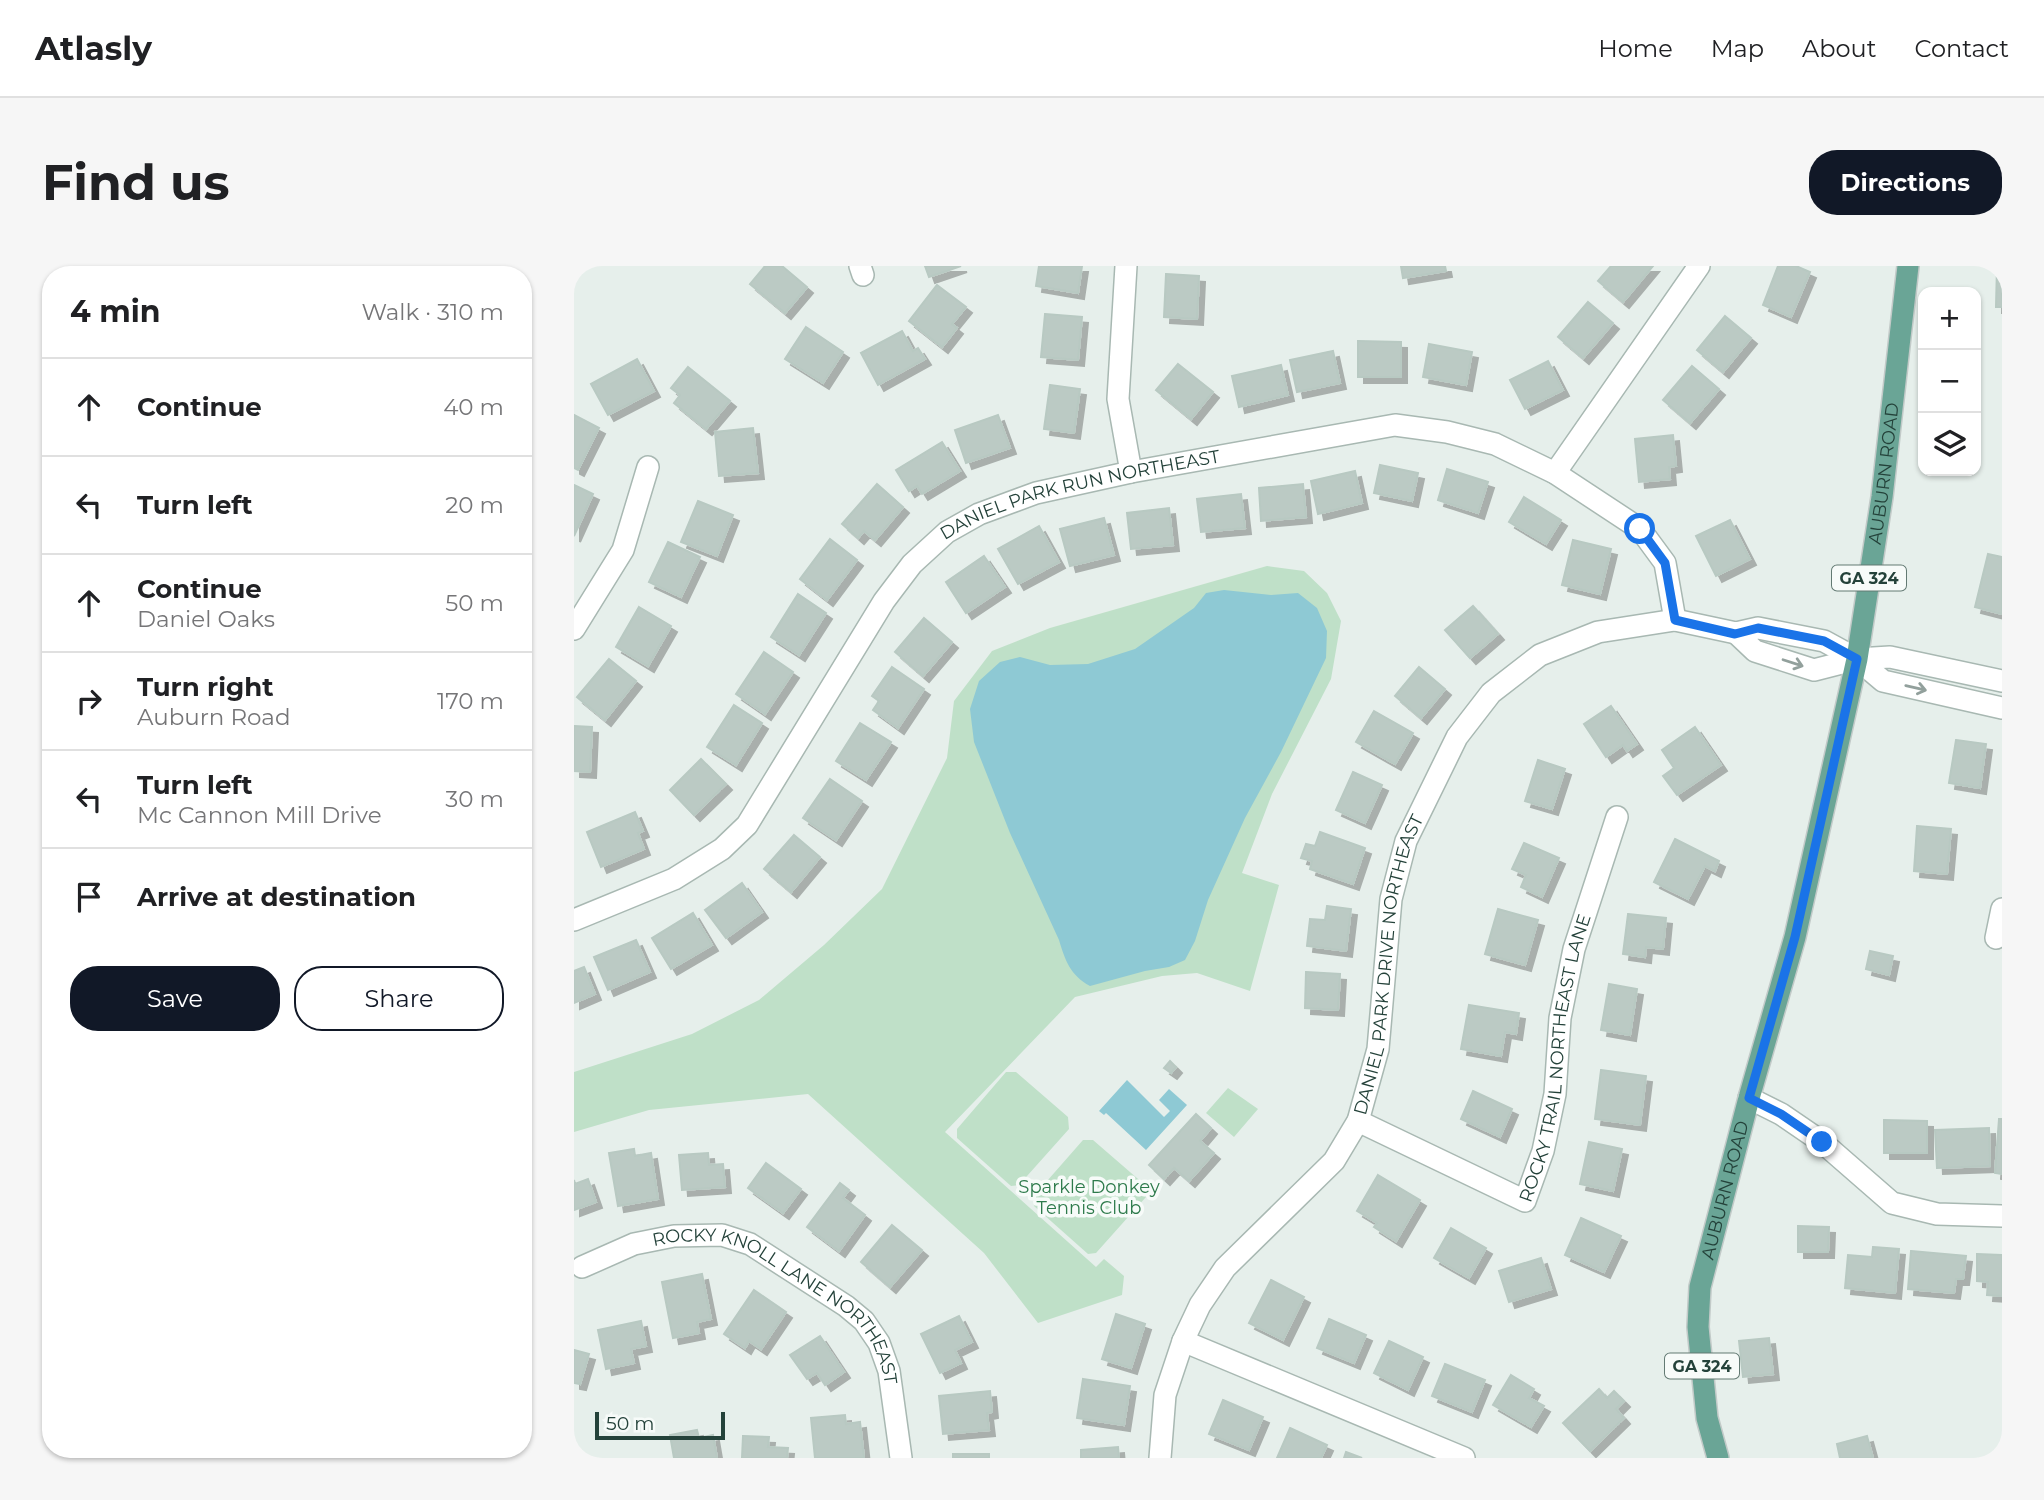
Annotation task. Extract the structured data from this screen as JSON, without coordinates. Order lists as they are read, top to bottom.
{
  "streets": {
    "main road": ["AUBURN ROAD", "GA 324"],
    "street": [
      "DANIEL PARK RUN NORTHEAST",
      "DANIEL PARK DRIVE NORTHEAST",
      "ROCKY TRAIL NORTHEAST LANE",
      "ROCKY KNOLL LANE NORTHEAST"
    ]
  },
  "crossings": [
    ["DANIEL PARK RUN NORTHEAST", "DANIEL PARK DRIVE NORTHEAST"],
    ["DANIEL PARK DRIVE NORTHEAST", "ROCKY TRAIL NORTHEAST LANE"]
  ],
  "parks": ["Sparkle Donkey Tennis Club"],
  "scale_bar": "50 m",
  "page": {
    "header": "Atlasly",
    "nav": [
      "Home",
      "Map",
      "About",
      "Contact"
    ],
    "buttons": [
      "Directions",
      ["Save", "Share"]
    ],
    "title": "Find us",
    "heading": ["4 min", "Walk · 310 m"],
    "map_buttons": ["+", "−"],
    "list": [
      ["Continue", "40 m"],
      ["Turn left", "20 m"],
      ["Continue", "Daniel Oaks", "50 m"],
      ["Turn right", "Auburn Road", "170 m"],
      ["Turn left", "Mc Cannon Mill Drive", "30 m"],
      "Arrive at destination"
    ],
    "scale": "50 m"
  }
}
